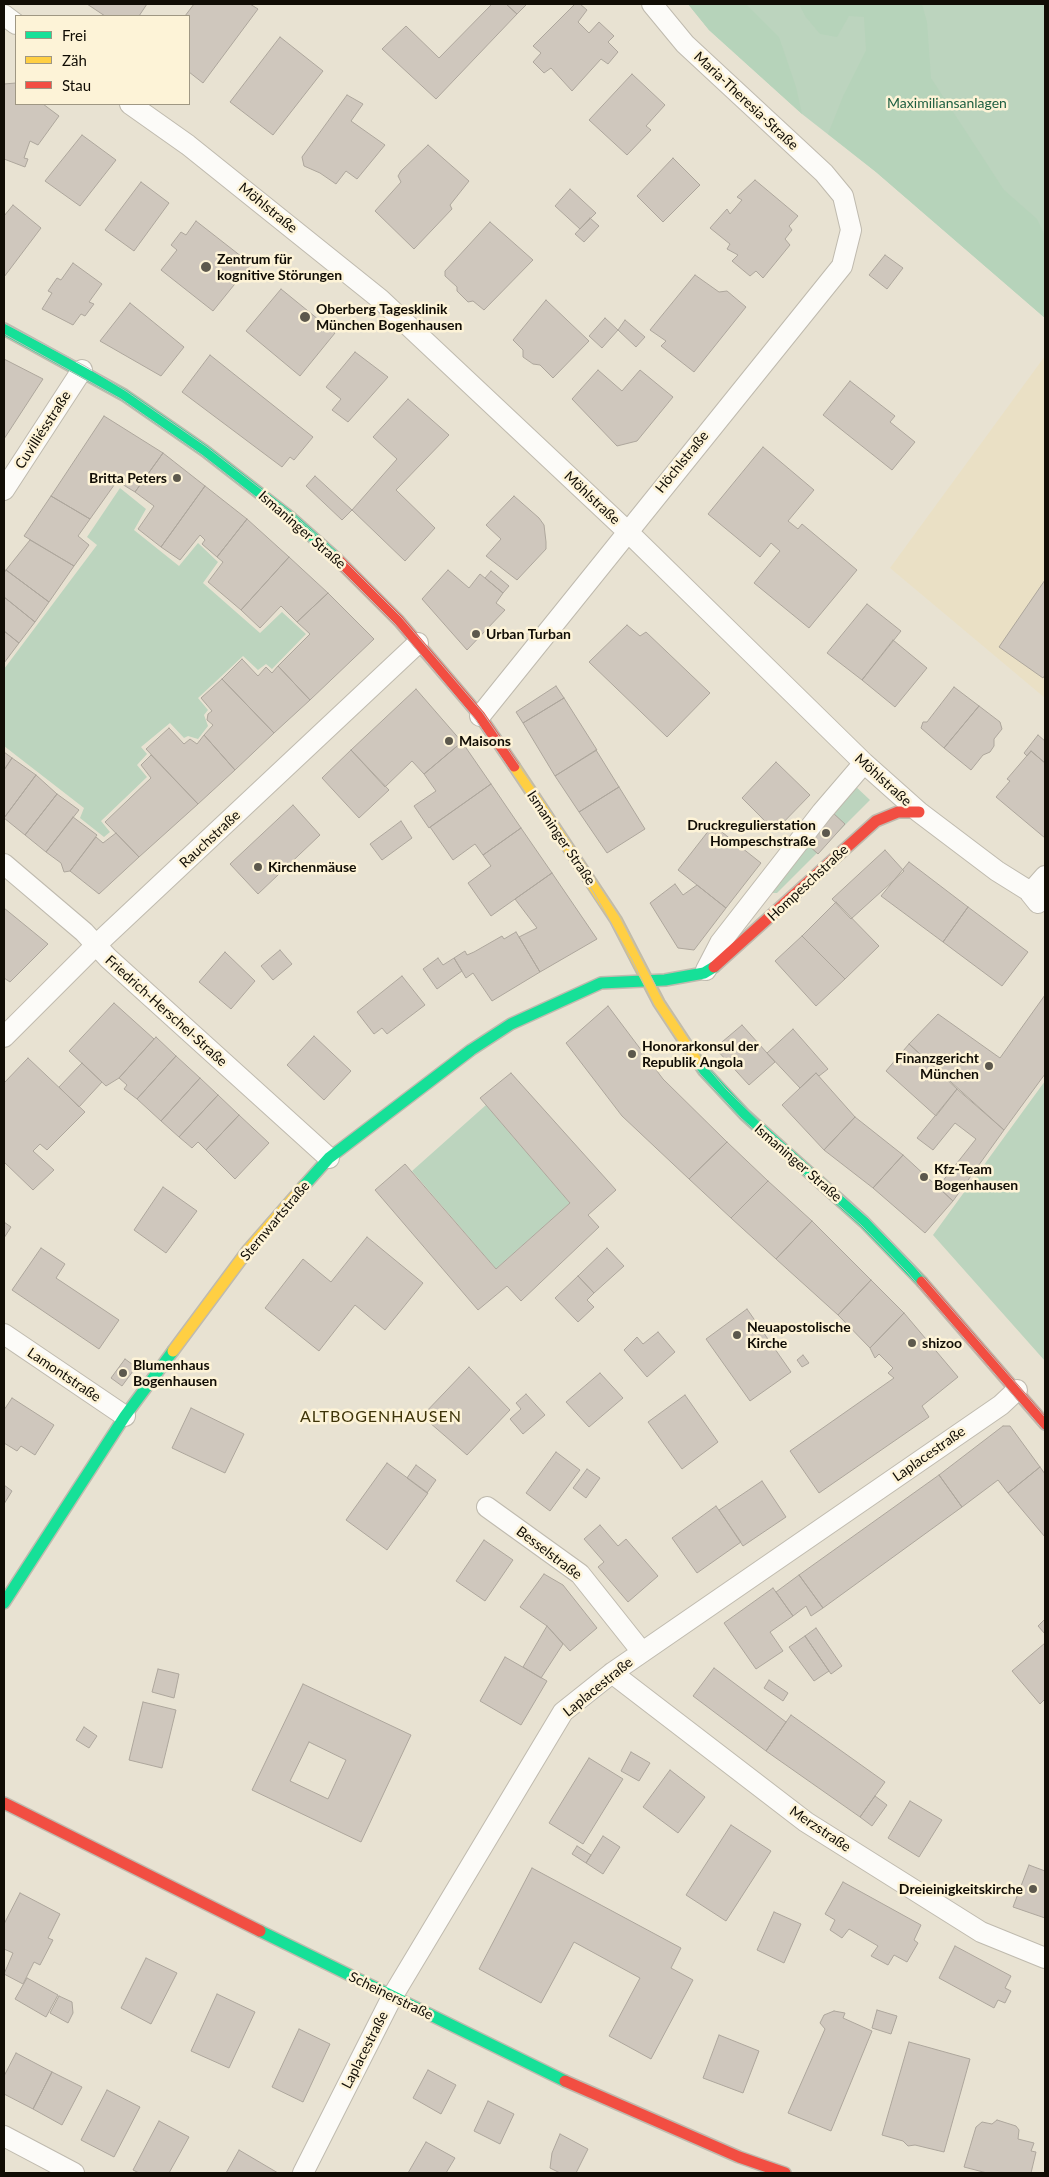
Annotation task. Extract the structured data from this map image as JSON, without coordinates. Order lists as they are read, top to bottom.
{
  "streets": {
    "street": [
      "Maria-Theresia-Straße",
      "Möhlstraße",
      "Cuvilliésstraße",
      "Höchlstraße",
      "Ismaninger Straße",
      "Rauchstraße",
      "Hompeschstraße",
      "Friedrich-Herschel-Straße",
      "Sternwartstraße",
      "Lamontstraße",
      "Laplacestraße",
      "Besselstraße",
      "Merzstraße",
      "Scheinerstraße"
    ]
  },
  "crossings": [
    ["Maria-Theresia-Straße", "Höchlstraße"],
    ["Möhlstraße", "Höchlstraße"],
    ["Möhlstraße", "Hompeschstraße"],
    ["Cuvilliésstraße", "Ismaninger Straße"],
    ["Höchlstraße", "Ismaninger Straße"],
    ["Ismaninger Straße", "Rauchstraße"],
    ["Ismaninger Straße", "Hompeschstraße"],
    ["Ismaninger Straße", "Sternwartstraße"],
    ["Ismaninger Straße", "Laplacestraße"],
    ["Rauchstraße", "Friedrich-Herschel-Straße"],
    ["Hompeschstraße", "Sternwartstraße"],
    ["Friedrich-Herschel-Straße", "Sternwartstraße"],
    ["Sternwartstraße", "Lamontstraße"],
    ["Laplacestraße", "Besselstraße"],
    ["Laplacestraße", "Merzstraße"],
    ["Laplacestraße", "Scheinerstraße"]
  ],
  "districts": ["ALTBOGENHAUSEN"],
  "parks": ["Maximiliansanlagen"],
  "places": [
    "Zentrum für kognitive Störungen",
    "Oberberg Tagesklinik München Bogenhausen",
    "Britta Peters",
    "Urban Turban",
    "Maisons",
    "Druckregulierstation Hompeschstraße",
    "Kirchenmäuse",
    "Honorarkonsul der Republik Angola",
    "Finanzgericht München",
    "Kfz-Team Bogenhausen",
    "Neuapostolische Kirche",
    "shizoo",
    "Blumenhaus Bogenhausen",
    "Dreieinigkeitskirche"
  ],
  "legend": ["Frei", "Zäh", "Stau"]
}
